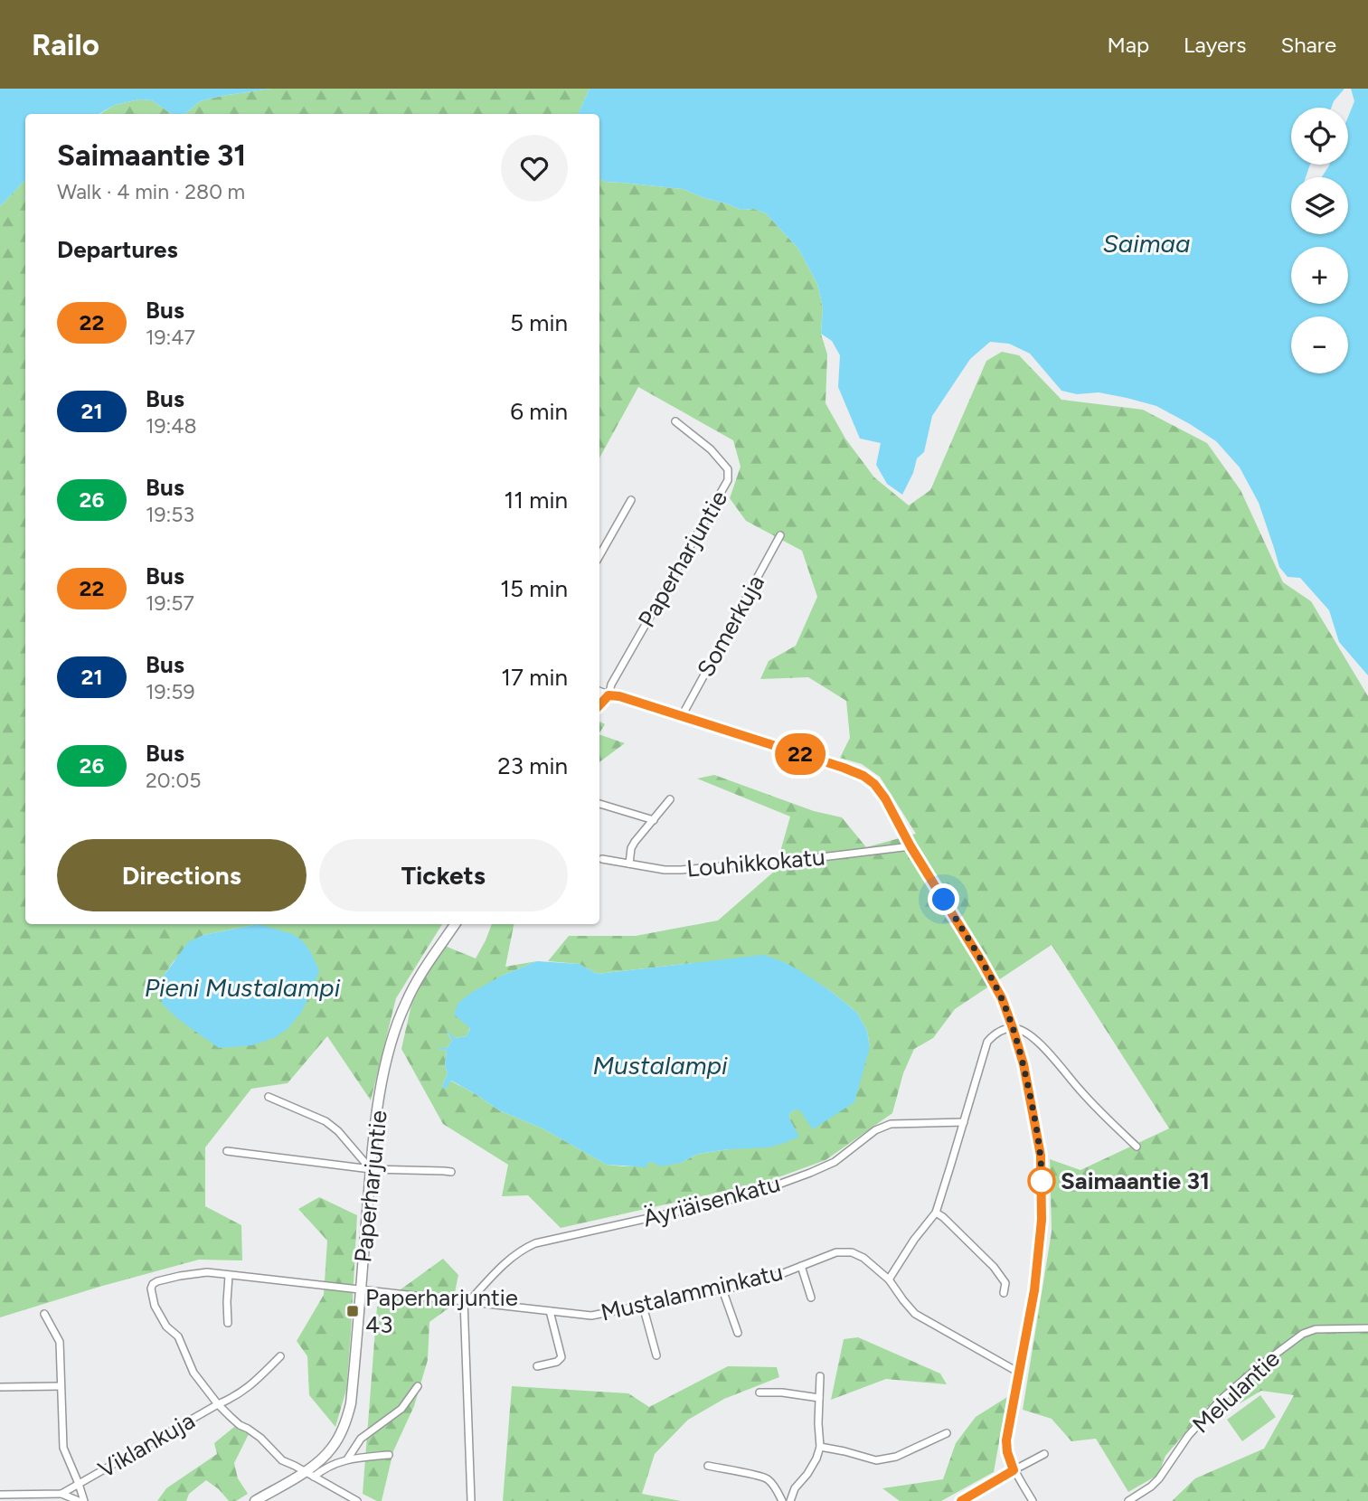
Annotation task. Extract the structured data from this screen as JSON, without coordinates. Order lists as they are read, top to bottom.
{
  "streets": {
    "street": [
      "Paperharjuntie",
      "Somerkuja",
      "Louhikkokatu",
      "Äyriäisenkatu",
      "Mustalamminkatu",
      "Melulantie",
      "Viklankuja"
    ]
  },
  "crossings": [
    ["Paperharjuntie", "Mustalamminkatu"],
    ["Äyriäisenkatu", "Mustalamminkatu"],
    ["Mustalamminkatu", "Viklankuja"]
  ],
  "water": ["Saimaa", "Pieni Mustalampi", "Mustalampi"],
  "places": {
    "other": ["Saimaantie 31"],
    "transit": ["Paperharjuntie 43"]
  },
  "lines": ["bus line 22"],
  "page": {
    "header": "Railo",
    "nav": ["Map", "Layers", "Share"],
    "on_map": "22",
    "map_buttons": ["+", "−"],
    "heading": [
      ["Saimaantie 31", "Walk · 4 min · 280 m"],
      "Departures"
    ],
    "list": [
      {
        "mark": "22",
        "name": "Bus",
        "note": "19:47",
        "value": "5 min"
      },
      {
        "mark": "21",
        "name": "Bus",
        "note": "19:48",
        "value": "6 min"
      },
      {
        "mark": "26",
        "name": "Bus",
        "note": "19:53",
        "value": "11 min"
      },
      {
        "mark": "22",
        "name": "Bus",
        "note": "19:57",
        "value": "15 min"
      },
      {
        "mark": "21",
        "name": "Bus",
        "note": "19:59",
        "value": "17 min"
      },
      {
        "mark": "26",
        "name": "Bus",
        "note": "20:05",
        "value": "23 min"
      }
    ],
    "buttons": ["Directions", "Tickets"]
  }
}
